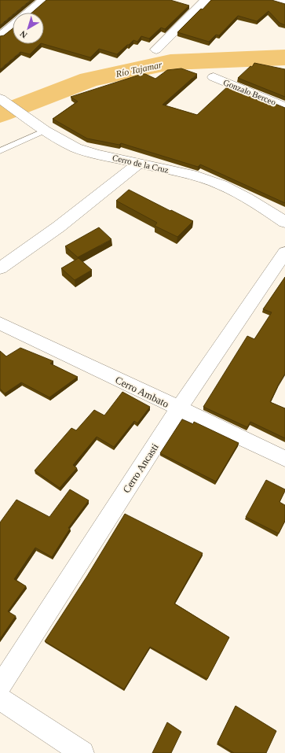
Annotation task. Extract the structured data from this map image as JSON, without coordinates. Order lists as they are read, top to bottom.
{
  "streets": {
    "street": [
      "Gonzalo Berceo",
      "Cerro de la Cruz",
      "Cerro Ambato",
      "Cerro Ancasti"
    ]
  },
  "crossings": [
    ["Cerro Ambato", "Cerro Ancasti"]
  ],
  "water": ["Río Tajamar"],
  "north": "bottom left"
}
